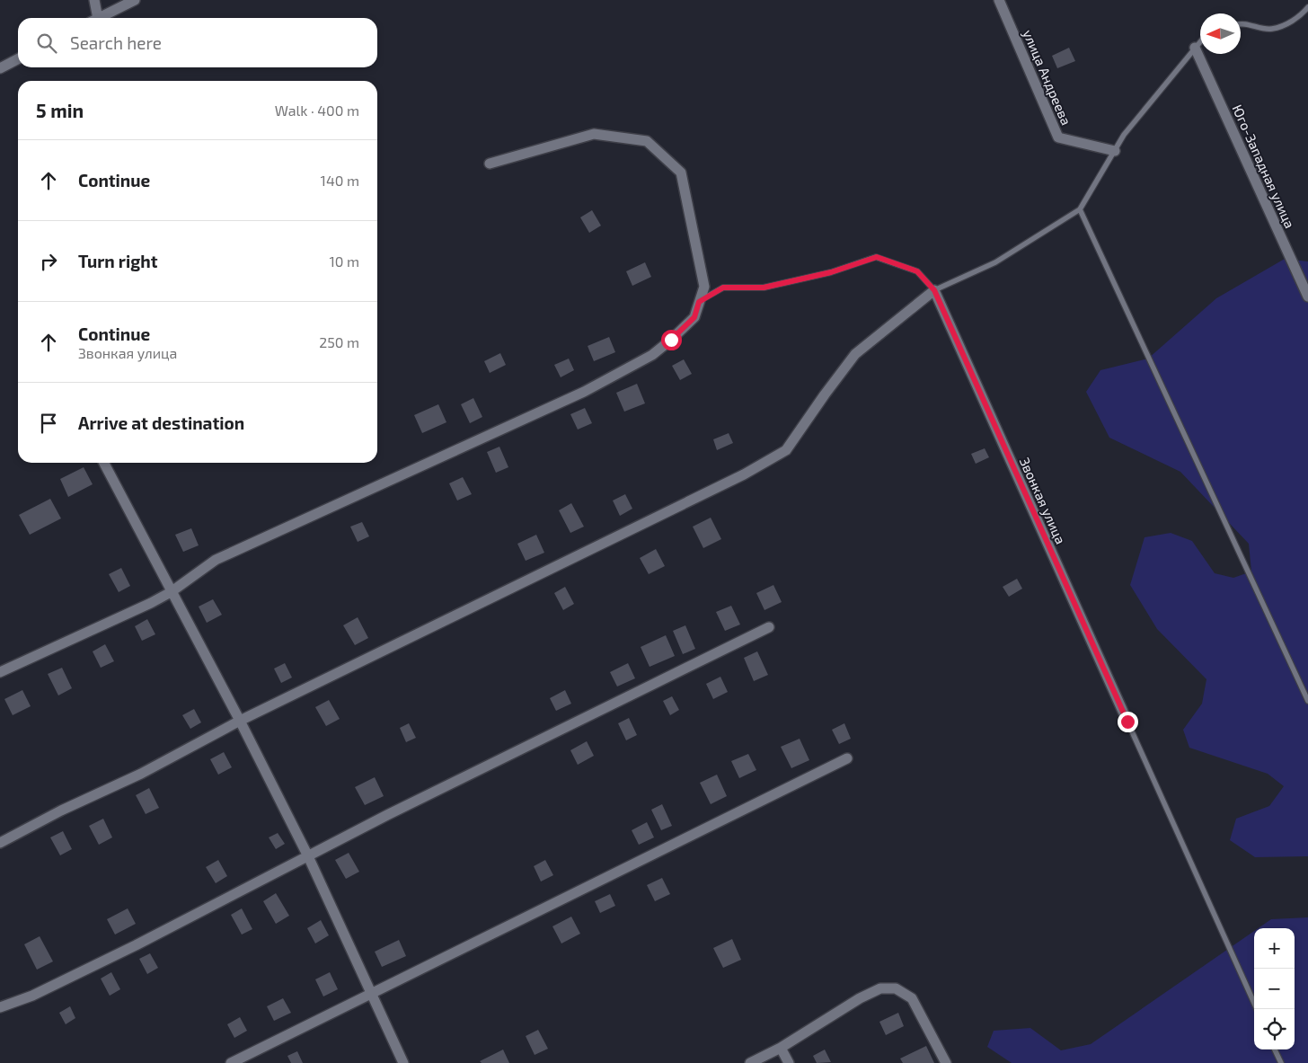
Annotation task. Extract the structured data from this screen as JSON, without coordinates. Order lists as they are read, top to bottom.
{
  "streets": {
    "street": ["улица Андреева", "Юго-Западная улица", "Звонкая улица"]
  },
  "north": "left",
  "page": {
    "search": "Search here",
    "heading": ["5 min", "Walk · 400 m"],
    "list": [
      ["Continue", "140 m"],
      ["Turn right", "10 m"],
      ["Continue", "Звонкая улица", "250 m"],
      "Arrive at destination"
    ],
    "map_buttons": ["+", "−"]
  }
}
